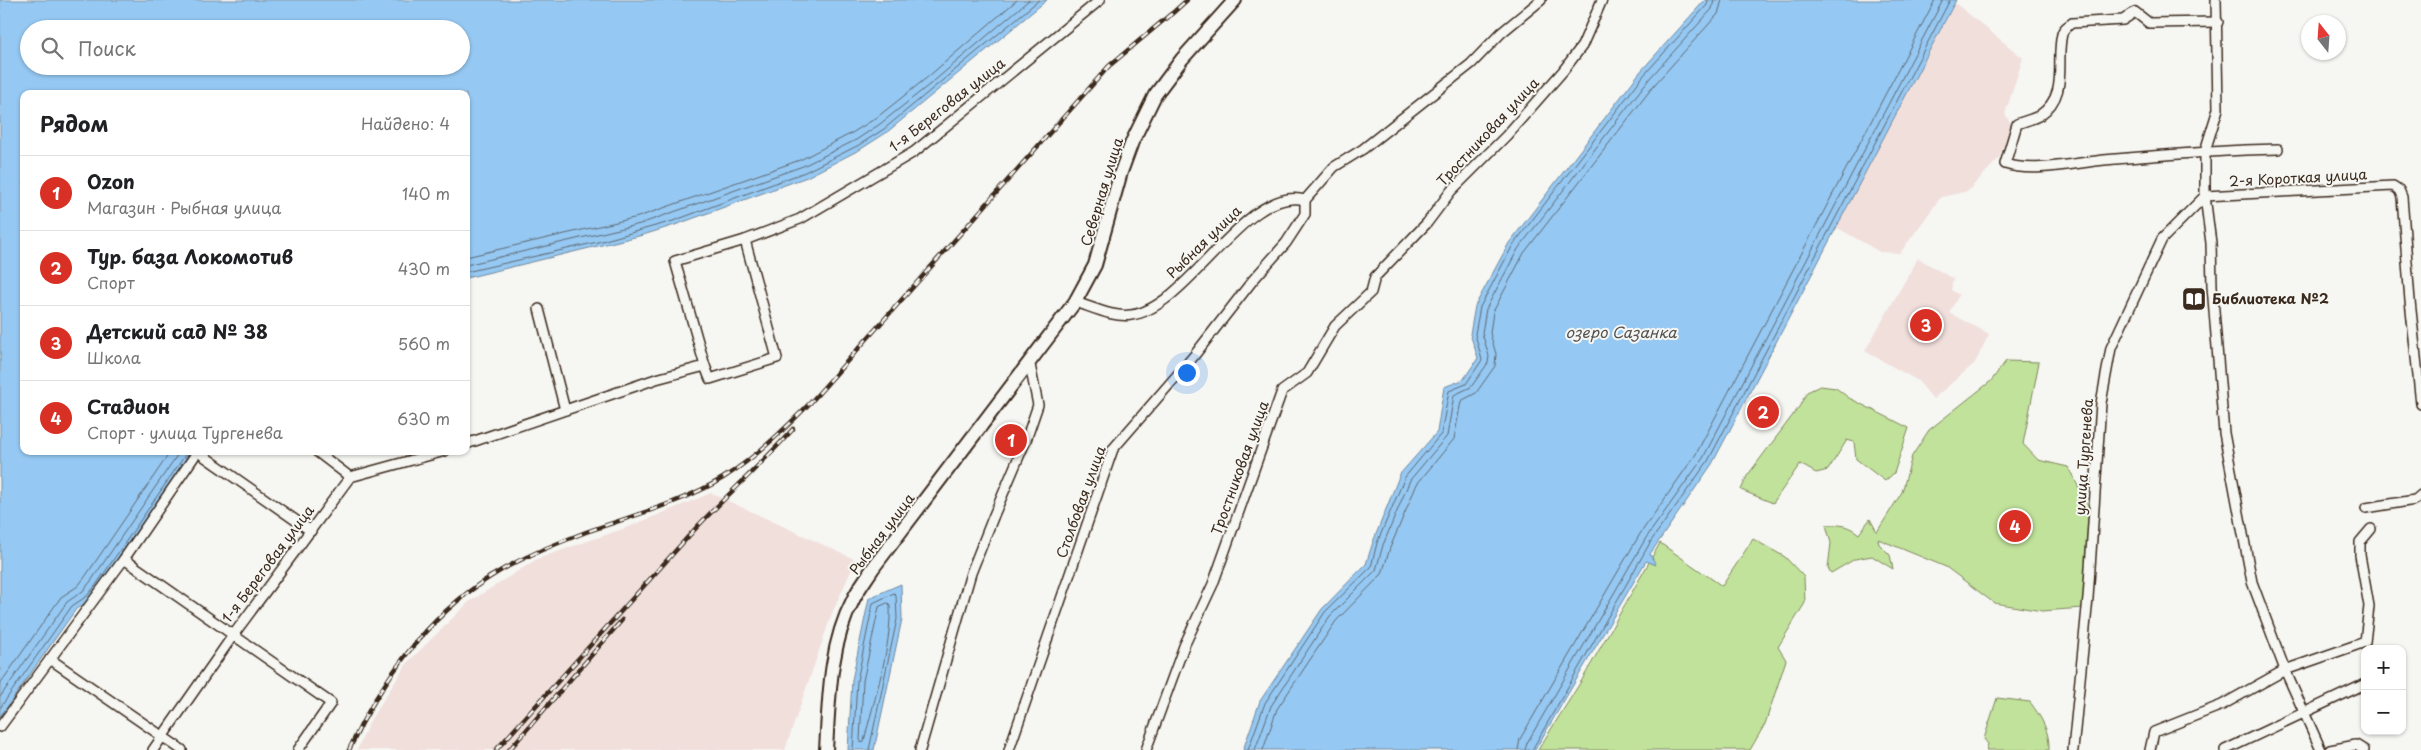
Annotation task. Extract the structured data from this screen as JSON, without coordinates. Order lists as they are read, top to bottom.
{
  "streets": {
    "street": [
      "1-я Береговая улица",
      "Тростниковая улица",
      "2-я Короткая улица",
      "Северная улица",
      "Рыбная улица",
      "улица Тургенева",
      "Столбовая улица"
    ]
  },
  "crossings": [
    ["2-я Короткая улица", "улица Тургенева"],
    ["Северная улица", "Рыбная улица"],
    ["Рыбная улица", "Столбовая улица"]
  ],
  "water": ["озеро Сазанка"],
  "places": {
    "library": ["Библиотека №2"]
  },
  "north": "top",
  "page": {
    "search": "Поиск",
    "heading": ["Рядом", "Найдено: 4"],
    "list": [
      {
        "mark": "1",
        "name": "Ozon",
        "note": "Магазин · Рыбная улица",
        "value": "140 m"
      },
      {
        "mark": "2",
        "name": "Тур. база Локомотив",
        "note": "Спорт",
        "value": "430 m"
      },
      {
        "mark": "3",
        "name": "Детский сад № 38",
        "note": "Школа",
        "value": "560 m"
      },
      {
        "mark": "4",
        "name": "Стадион",
        "note": "Спорт · улица Тургенева",
        "value": "630 m"
      }
    ],
    "pins": [
      "3",
      "2",
      "1",
      "4"
    ],
    "map_buttons": ["+", "−"]
  }
}
